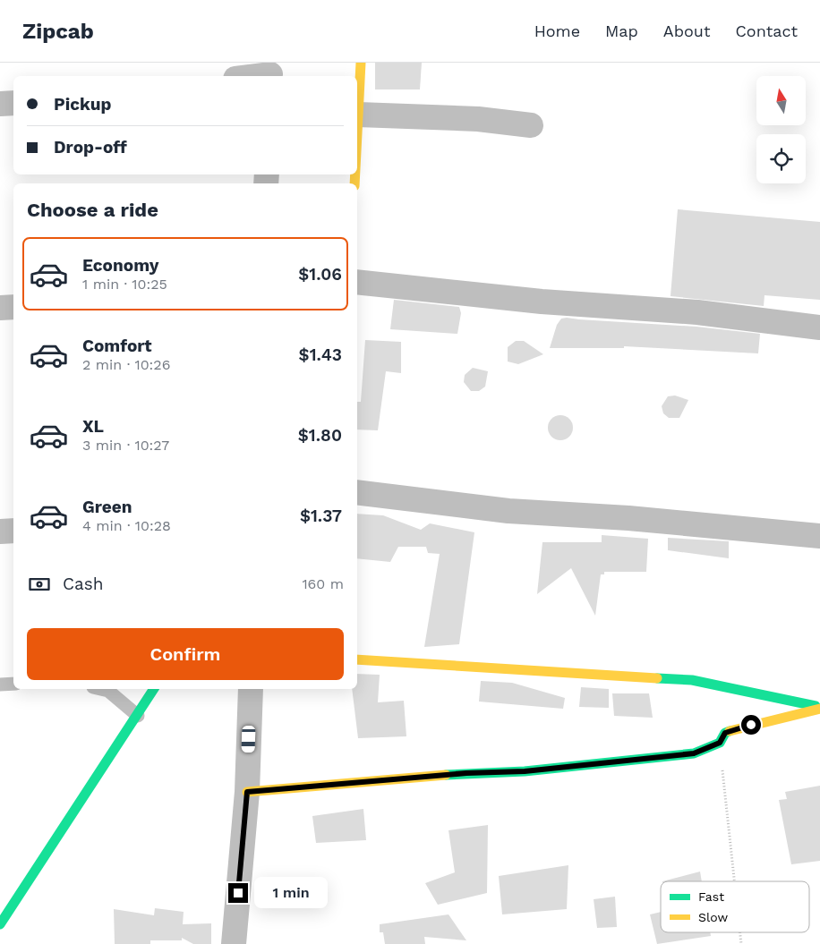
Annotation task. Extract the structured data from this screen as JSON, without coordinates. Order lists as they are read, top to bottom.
{
  "legend": ["Fast", "Slow"],
  "north": "top",
  "page": {
    "header": "Zipcab",
    "nav": [
      "Home",
      "Map",
      "About",
      "Contact"
    ],
    "banner": ["Pickup", "Drop-off"],
    "heading": "Choose a ride",
    "list": [
      {
        "name": "Economy",
        "note": "1 min · 10:25",
        "value": "$1.06"
      },
      {
        "name": "Comfort",
        "note": "2 min · 10:26",
        "value": "$1.43"
      },
      {
        "name": "XL",
        "note": "3 min · 10:27",
        "value": "$1.80"
      },
      {
        "name": "Green",
        "note": "4 min · 10:28",
        "value": "$1.37"
      }
    ],
    "pay": ["Cash", "160 m"],
    "buttons": "Confirm",
    "bubble": "1 min"
  }
}
